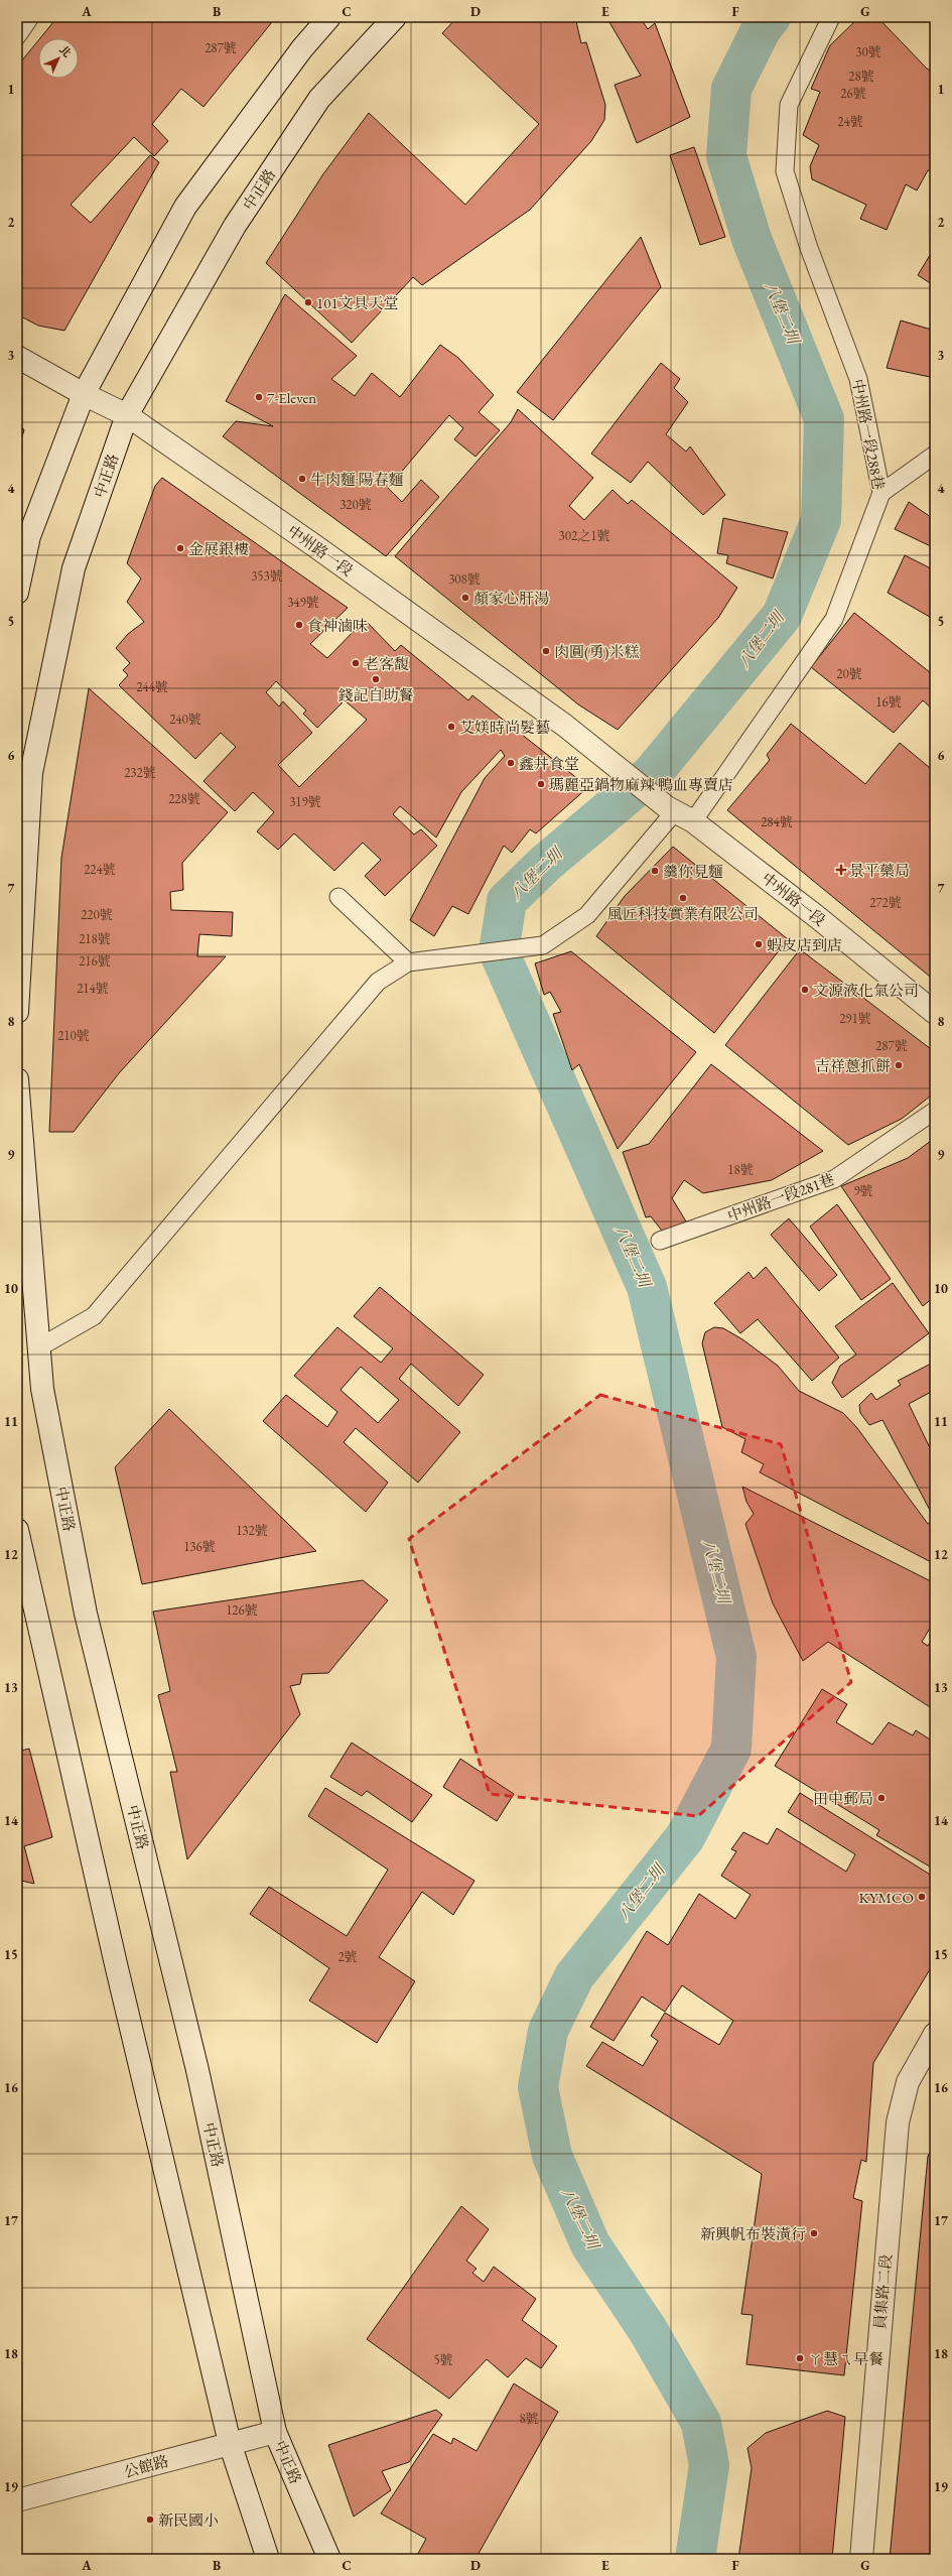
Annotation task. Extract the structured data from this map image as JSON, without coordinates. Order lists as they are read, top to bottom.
{
  "streets": {
    "main road": [
      "中正路",
      "中州路一段",
      "員集路二段",
      "公館路"
    ],
    "lane": ["中州路一段288巷", "中州路一段281巷"]
  },
  "crossings": [
    ["中正路", "中州路一段"],
    ["中正路", "公館路"],
    ["中州路一段288巷", "中州路一段"]
  ],
  "water": ["八堡二圳"],
  "places": {
    "other": [
      "101文具天堂",
      "7-Eleven",
      "牛肉麵‧陽春麵",
      "金展銀樓",
      "顏家心肝湯",
      "食神滷味",
      "肉圓(勇)米糕",
      "老客馥",
      "錢記自助餐",
      "艾媄時尚髮藝",
      "鑫丼食堂",
      "瑪麗亞鍋物麻辣 鴨血專賣店",
      "羹你見麵",
      "風匠科技實業有限公司",
      "蝦皮店到店",
      "文源液化氣公司",
      "吉祥蔥抓餅",
      "田中郵局",
      "KYMCO",
      "新興帆布裝潢行",
      "ㄚ慧ㄟ早餐",
      "新民國小"
    ],
    "health": ["景平藥局"]
  },
  "house_numbers": [
    "287號",
    "30號",
    "28號",
    "26號",
    "24號",
    "320號",
    "302之1號",
    "353號",
    "308號",
    "349號",
    "20號",
    "244號",
    "16號",
    "240號",
    "232號",
    "228號",
    "319號",
    "284號",
    "224號",
    "272號",
    "220號",
    "218號",
    "216號",
    "214號",
    "291號",
    "210號",
    "287號",
    "18號",
    "9號",
    "132號",
    "136號",
    "126號",
    "2號",
    "5號",
    "8號"
  ],
  "north": "top right",
  "grid": {
    "columns": [
      "A",
      "B",
      "C",
      "D",
      "E",
      "F",
      "G"
    ],
    "rows": [
      "1",
      "2",
      "3",
      "4",
      "5",
      "6",
      "7",
      "8",
      "9",
      "10",
      "11",
      "12",
      "13",
      "14",
      "15",
      "16",
      "17",
      "18",
      "19"
    ]
  }
}
